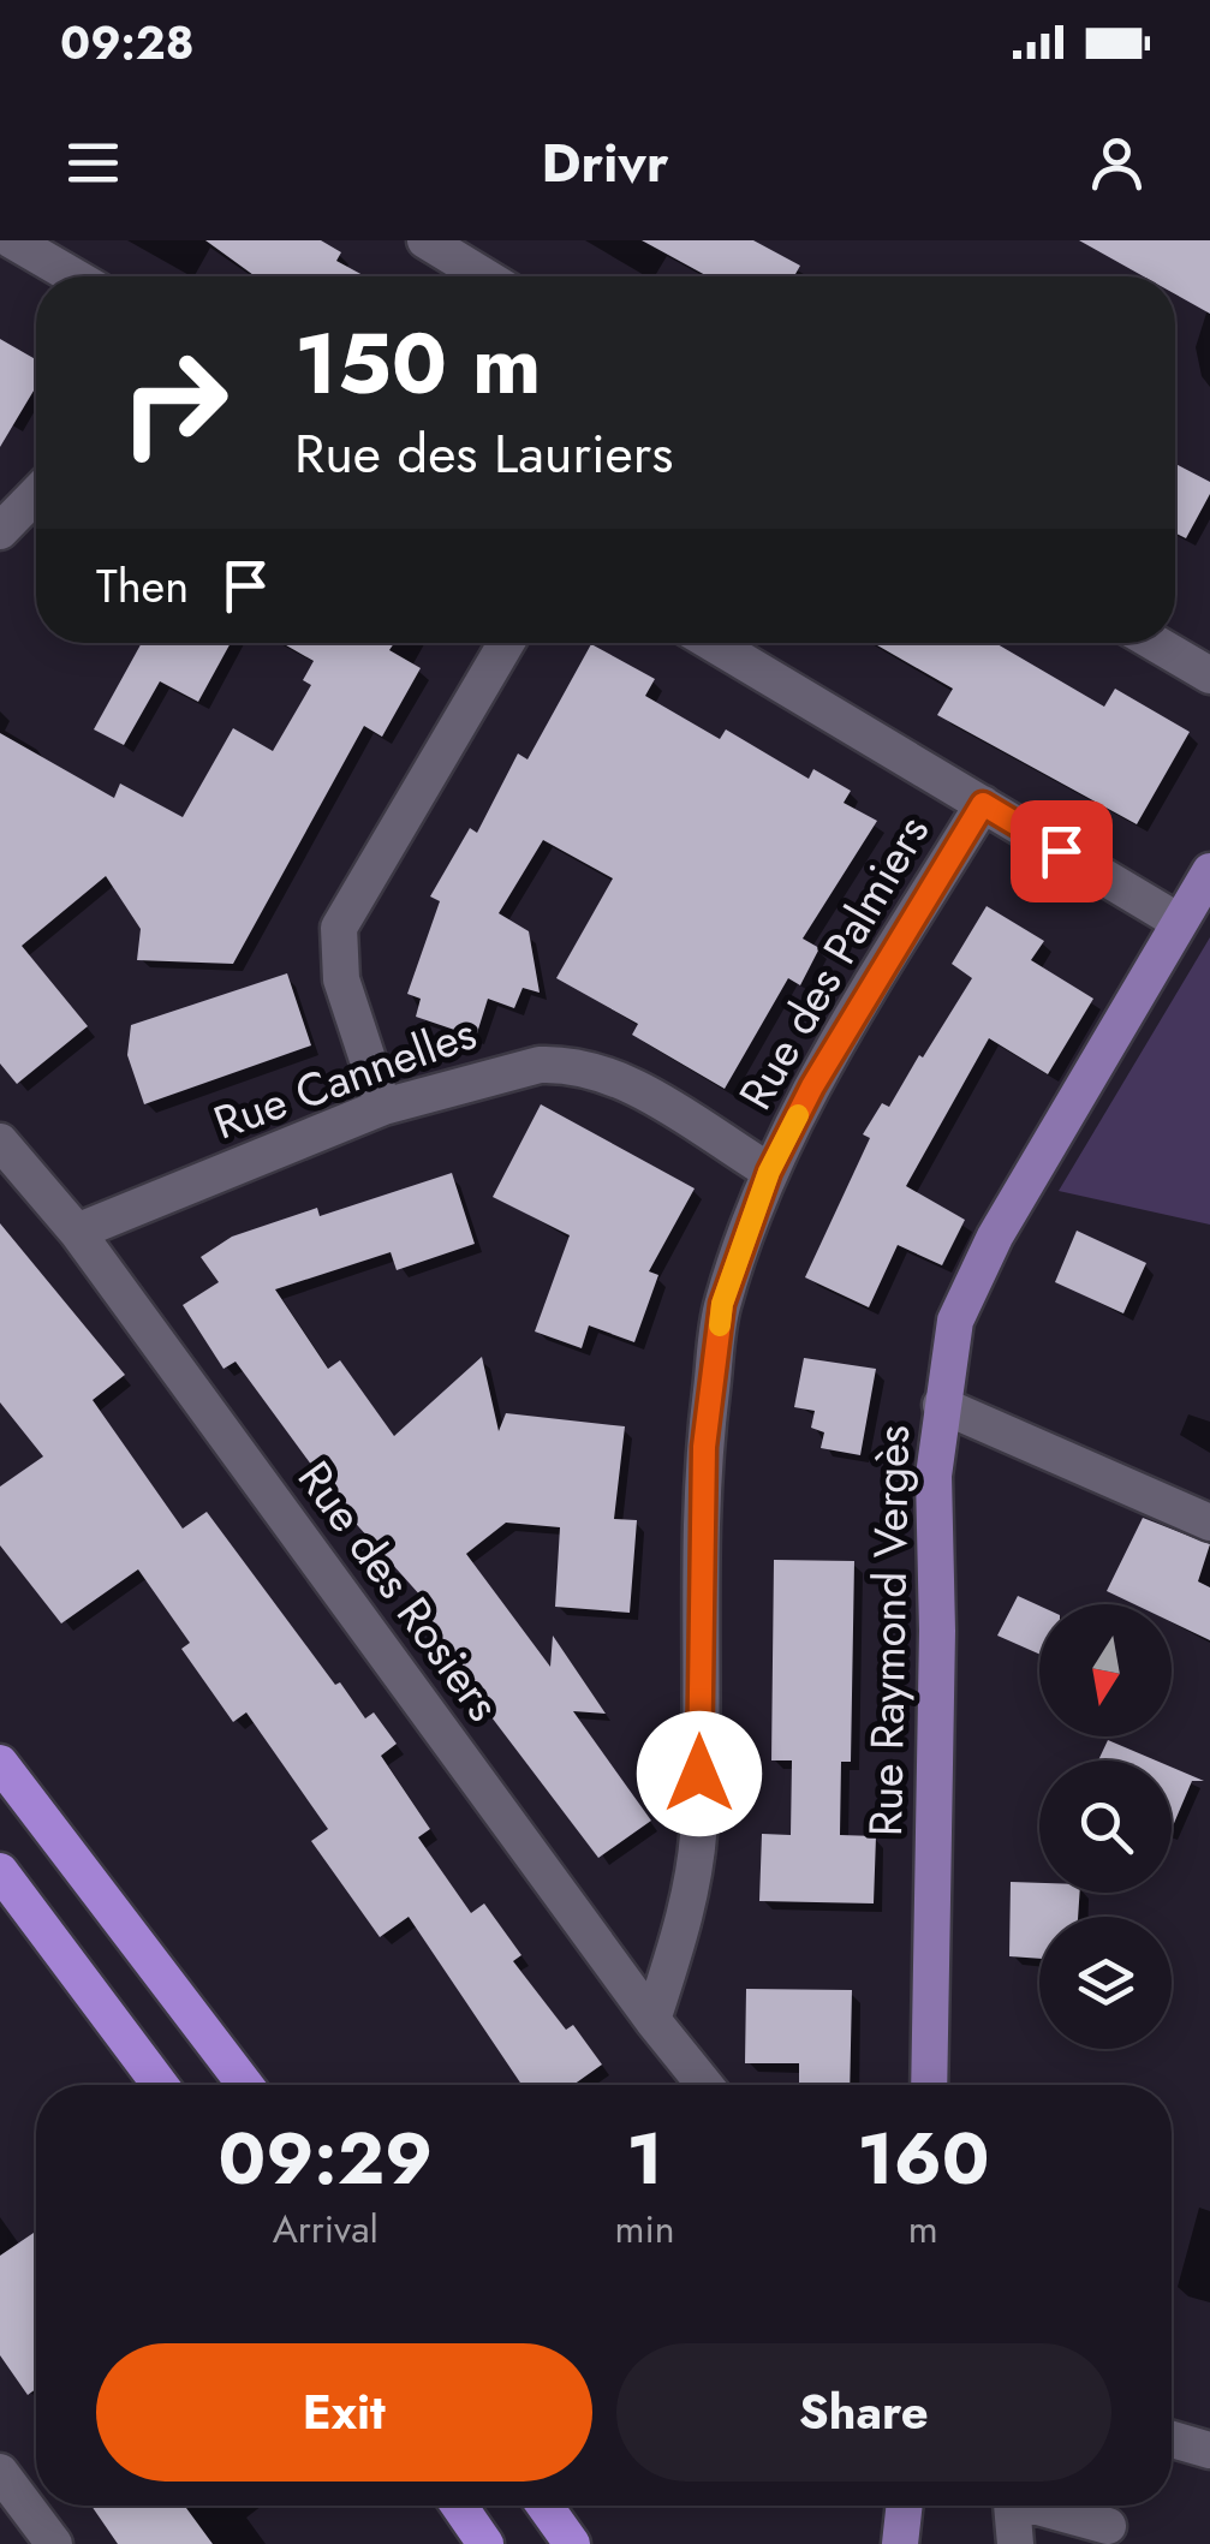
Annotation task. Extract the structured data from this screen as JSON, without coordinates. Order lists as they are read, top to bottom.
{
  "streets": {
    "main road": ["Rue Raymond Vergès"],
    "street": ["Rue des Palmiers", "Rue Cannelles", "Rue des Rosiers"]
  },
  "crossings": [
    ["Rue des Palmiers", "Rue Cannelles"],
    ["Rue des Palmiers", "Rue des Rosiers"],
    ["Rue Cannelles", "Rue des Rosiers"]
  ],
  "north": "bottom",
  "page": {
    "status": "09:28",
    "header": "Drivr",
    "turn": ["150 m", "Rue des Lauriers"],
    "then": "Then",
    "eta": [
      "09:29",
      "Arrival",
      "1",
      "min",
      "160",
      "m"
    ],
    "buttons": ["Exit", "Share"]
  }
}
